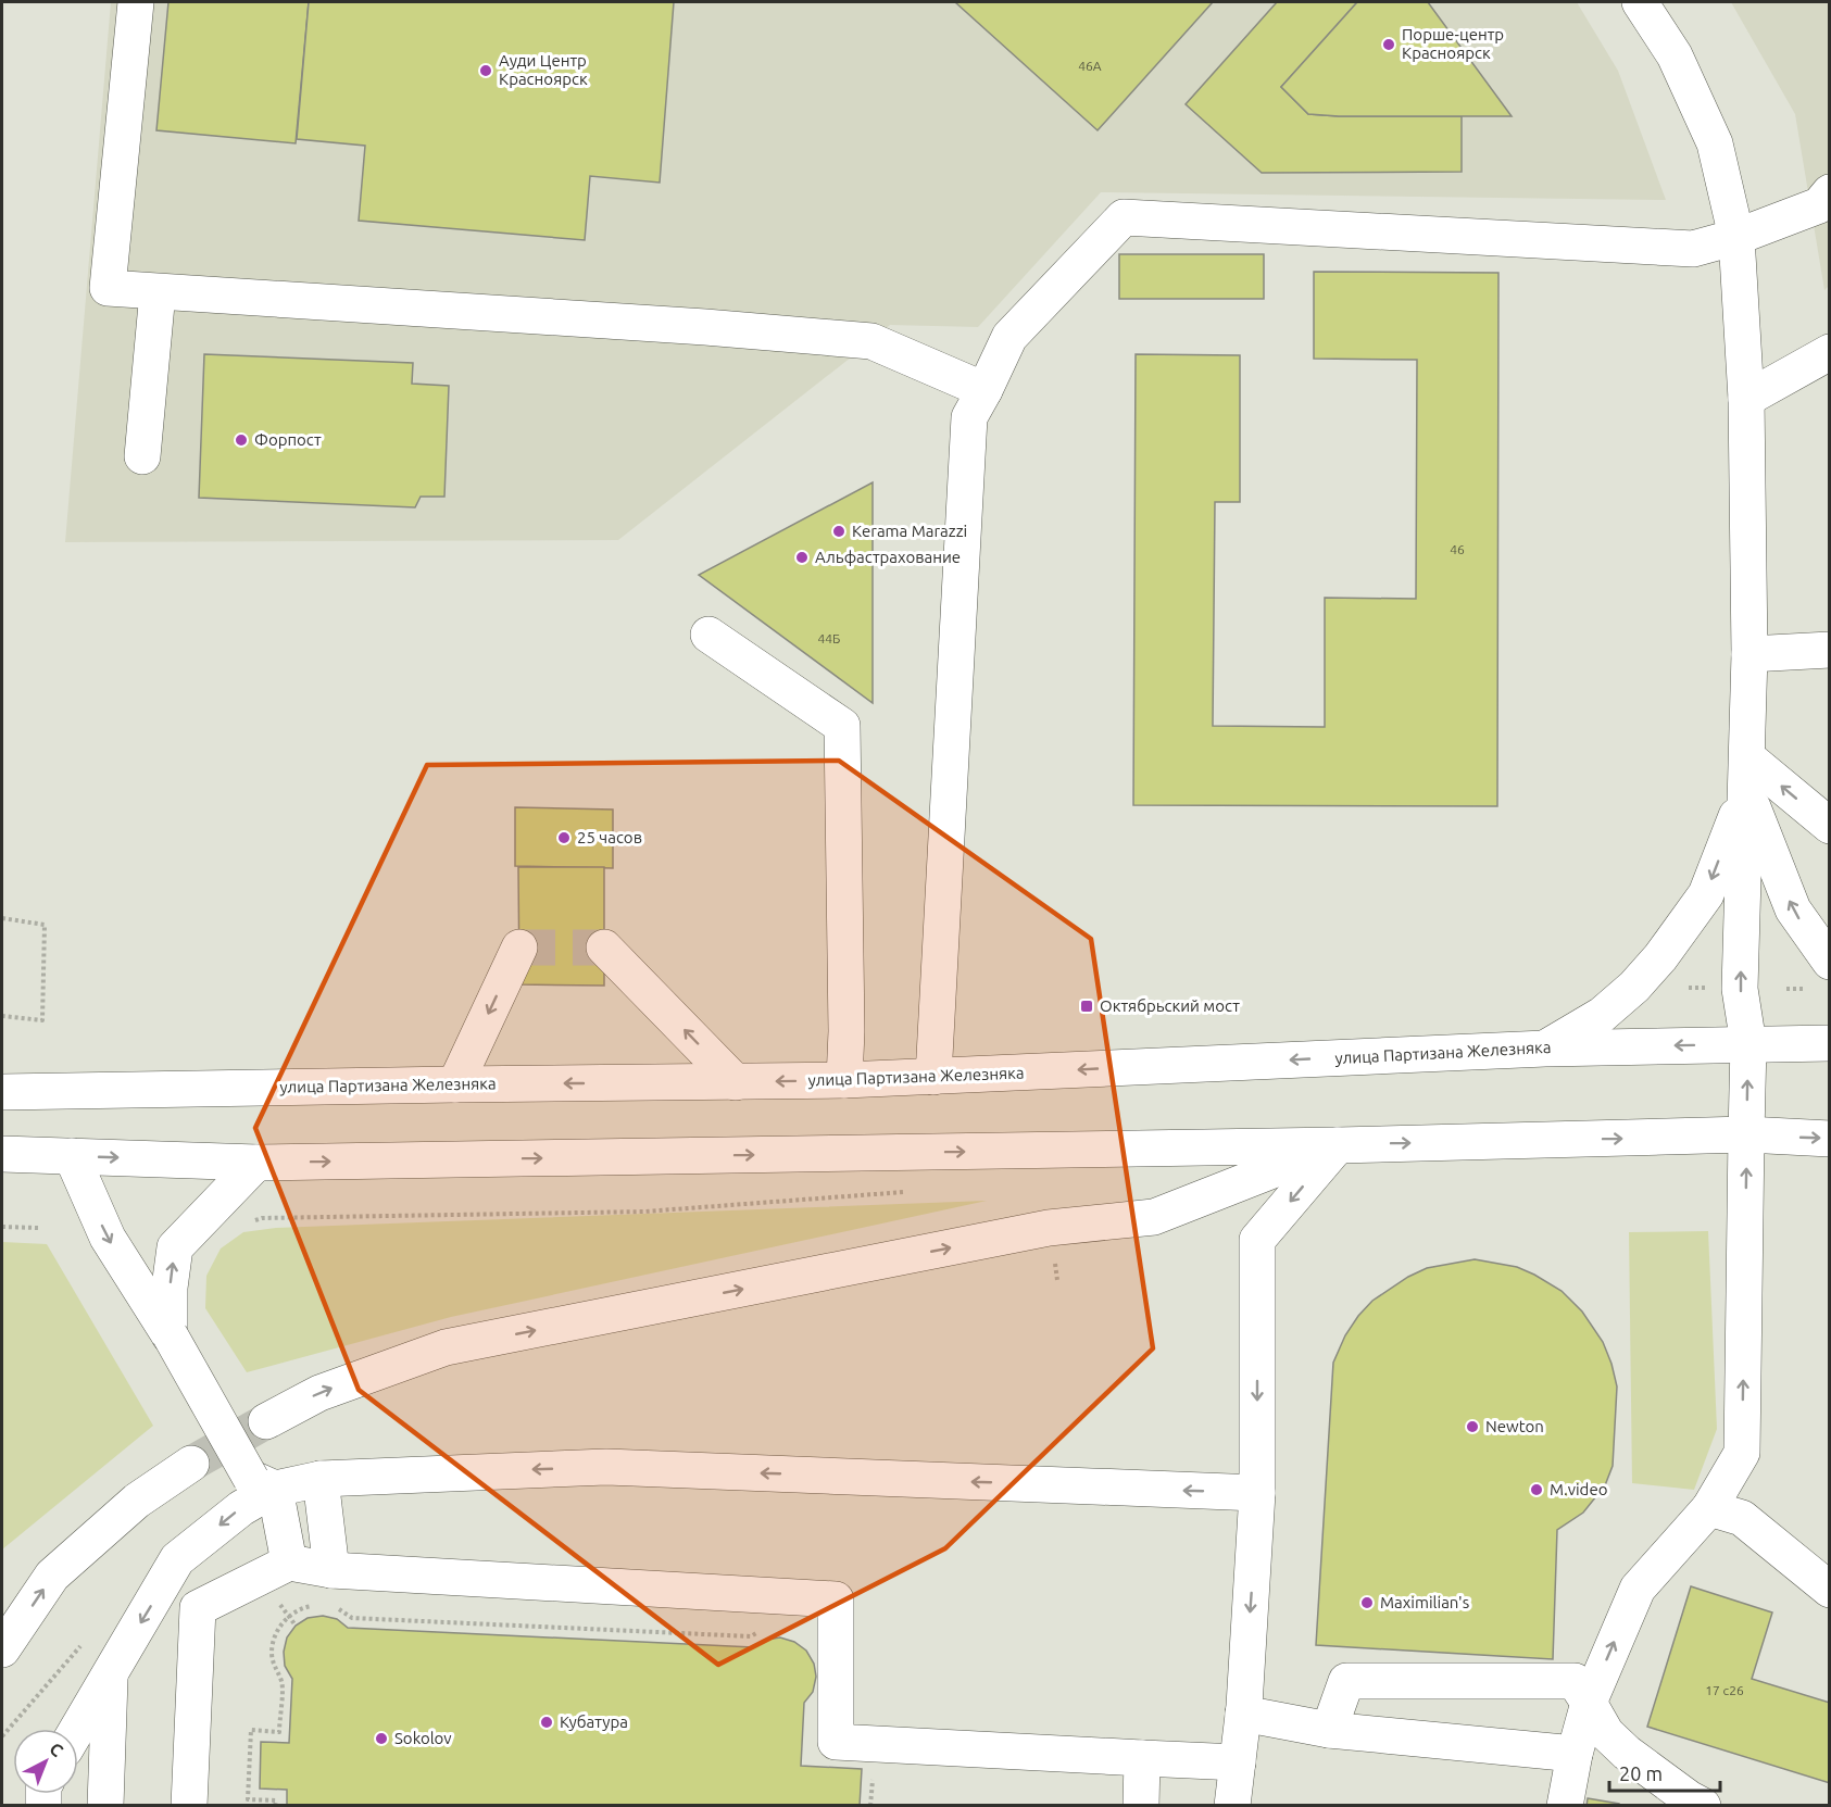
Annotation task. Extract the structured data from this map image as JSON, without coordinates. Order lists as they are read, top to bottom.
{
  "streets": {
    "main road": ["улица Партизана Железняка"]
  },
  "places": {
    "other": [
      "Порше-центр Красноярск",
      "Ауди Центр Красноярск",
      "Форпост",
      "Kerama Marazzi",
      "Альфастрахование",
      "25 часов",
      "Newton",
      "M.video",
      "Maximilian's",
      "Кубатура",
      "Sokolov"
    ],
    "transit": ["Октябрьский мост"]
  },
  "house_numbers": [
    "46А",
    "46",
    "44Б",
    "17 с26"
  ],
  "scale_bar": "20 m",
  "north": "top right"
}
